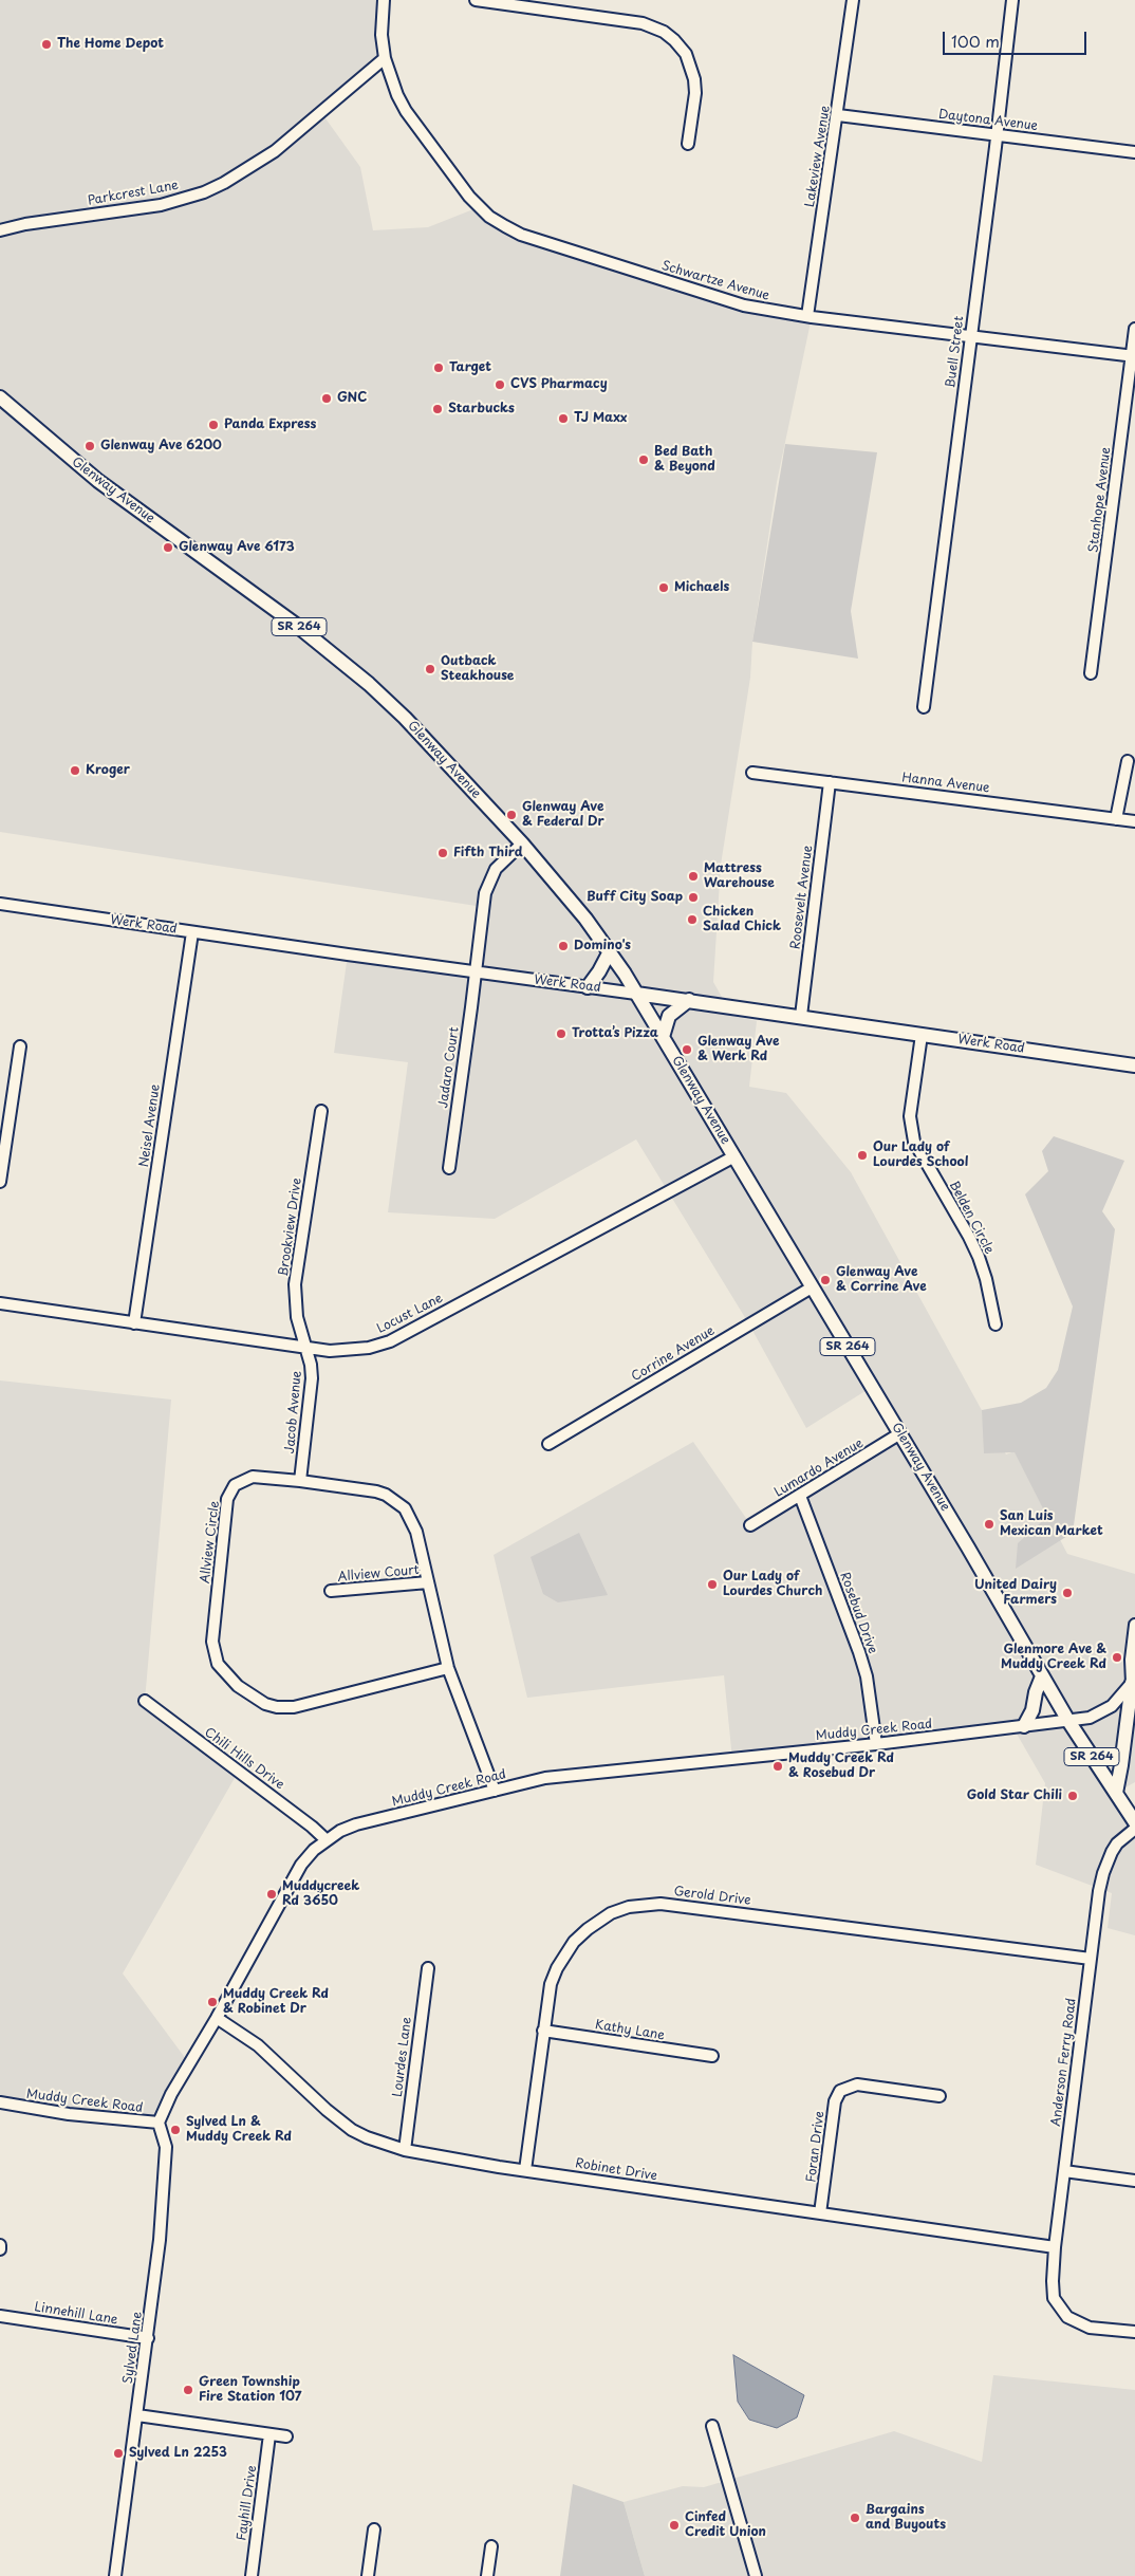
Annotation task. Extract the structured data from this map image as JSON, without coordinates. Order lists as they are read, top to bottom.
{
  "streets": {
    "main road": ["Glenway Avenue", "SR 264", "Werk Road"],
    "street": [
      "Daytona Avenue",
      "Lakeview Avenue",
      "Parkcrest Lane",
      "Schwartze Avenue",
      "Buell Street",
      "Stanhope Avenue",
      "Hanna Avenue",
      "Roosevelt Avenue",
      "Jadaro Court",
      "Neisel Avenue",
      "Belden Circle",
      "Brookview Drive",
      "Locust Lane",
      "Corrine Avenue",
      "Jacob Avenue",
      "Lumardo Avenue",
      "Allview Circle",
      "Allview Court",
      "Rosebud Drive",
      "Muddy Creek Road",
      "Chili Hills Drive",
      "Gerold Drive",
      "Kathy Lane",
      "Lourdes Lane",
      "Anderson Ferry Road",
      "Foran Drive",
      "Robinet Drive",
      "Linnehill Lane",
      "Sylved Lane",
      "Fayhill Drive"
    ]
  },
  "crossings": [
    ["Daytona Avenue", "Lakeview Avenue"],
    ["Daytona Avenue", "Buell Street"],
    ["Lakeview Avenue", "Schwartze Avenue"],
    ["Parkcrest Lane", "Schwartze Avenue"],
    ["Schwartze Avenue", "Buell Street"],
    ["Schwartze Avenue", "Stanhope Avenue"],
    ["Glenway Avenue", "Werk Road"],
    ["Glenway Avenue", "Jadaro Court"],
    ["Glenway Avenue", "Locust Lane"],
    ["Glenway Avenue", "Corrine Avenue"],
    ["Glenway Avenue", "Lumardo Avenue"],
    ["Glenway Avenue", "Muddy Creek Road"],
    ["Hanna Avenue", "Roosevelt Avenue"],
    ["Roosevelt Avenue", "Werk Road"],
    ["Werk Road", "Jadaro Court"],
    ["Werk Road", "Neisel Avenue"],
    ["Werk Road", "Belden Circle"],
    ["Neisel Avenue", "Locust Lane"],
    ["Brookview Drive", "Locust Lane"],
    ["Brookview Drive", "Jacob Avenue"],
    ["Locust Lane", "Jacob Avenue"],
    ["Jacob Avenue", "Allview Circle"],
    ["Lumardo Avenue", "Rosebud Drive"],
    ["Allview Circle", "Allview Court"],
    ["Allview Circle", "Muddy Creek Road"],
    ["Rosebud Drive", "Muddy Creek Road"],
    ["Muddy Creek Road", "Chili Hills Drive"],
    ["Muddy Creek Road", "Robinet Drive"],
    ["Muddy Creek Road", "Sylved Lane"],
    ["Gerold Drive", "Kathy Lane"],
    ["Gerold Drive", "Anderson Ferry Road"],
    ["Gerold Drive", "Robinet Drive"],
    ["Lourdes Lane", "Robinet Drive"],
    ["Anderson Ferry Road", "Robinet Drive"],
    ["Foran Drive", "Robinet Drive"],
    ["Linnehill Lane", "Sylved Lane"]
  ],
  "places": [
    "The Home Depot",
    "Target",
    "CVS Pharmacy",
    "GNC",
    "Starbucks",
    "TJ Maxx",
    "Panda Express",
    "Glenway Ave 6200",
    "Bed Bath & Beyond",
    "Glenway Ave 6173",
    "Michaels",
    "Outback Steakhouse",
    "Kroger",
    "Glenway Ave & Federal Dr",
    "Fifth Third",
    "Mattress Warehouse",
    "Buff City Soap",
    "Chicken Salad Chick",
    "Domino's",
    "Trotta’s Pizza",
    "Glenway Ave & Werk Rd",
    "Our Lady of Lourdes School",
    "Glenway Ave & Corrine Ave",
    "San Luis Mexican Market",
    "Our Lady of Lourdes Church",
    "United Dairy Farmers",
    "Glenmore Ave & Muddy Creek Rd",
    "Muddy Creek Rd & Rosebud Dr",
    "Gold Star Chili",
    "Muddycreek Rd 3650",
    "Muddy Creek Rd & Robinet Dr",
    "Sylved Ln & Muddy Creek Rd",
    "Green Township Fire Station 107",
    "Sylved Ln 2253",
    "Bargains and Buyouts",
    "Cinfed Credit Union"
  ],
  "scale_bar": "100 m"
}
